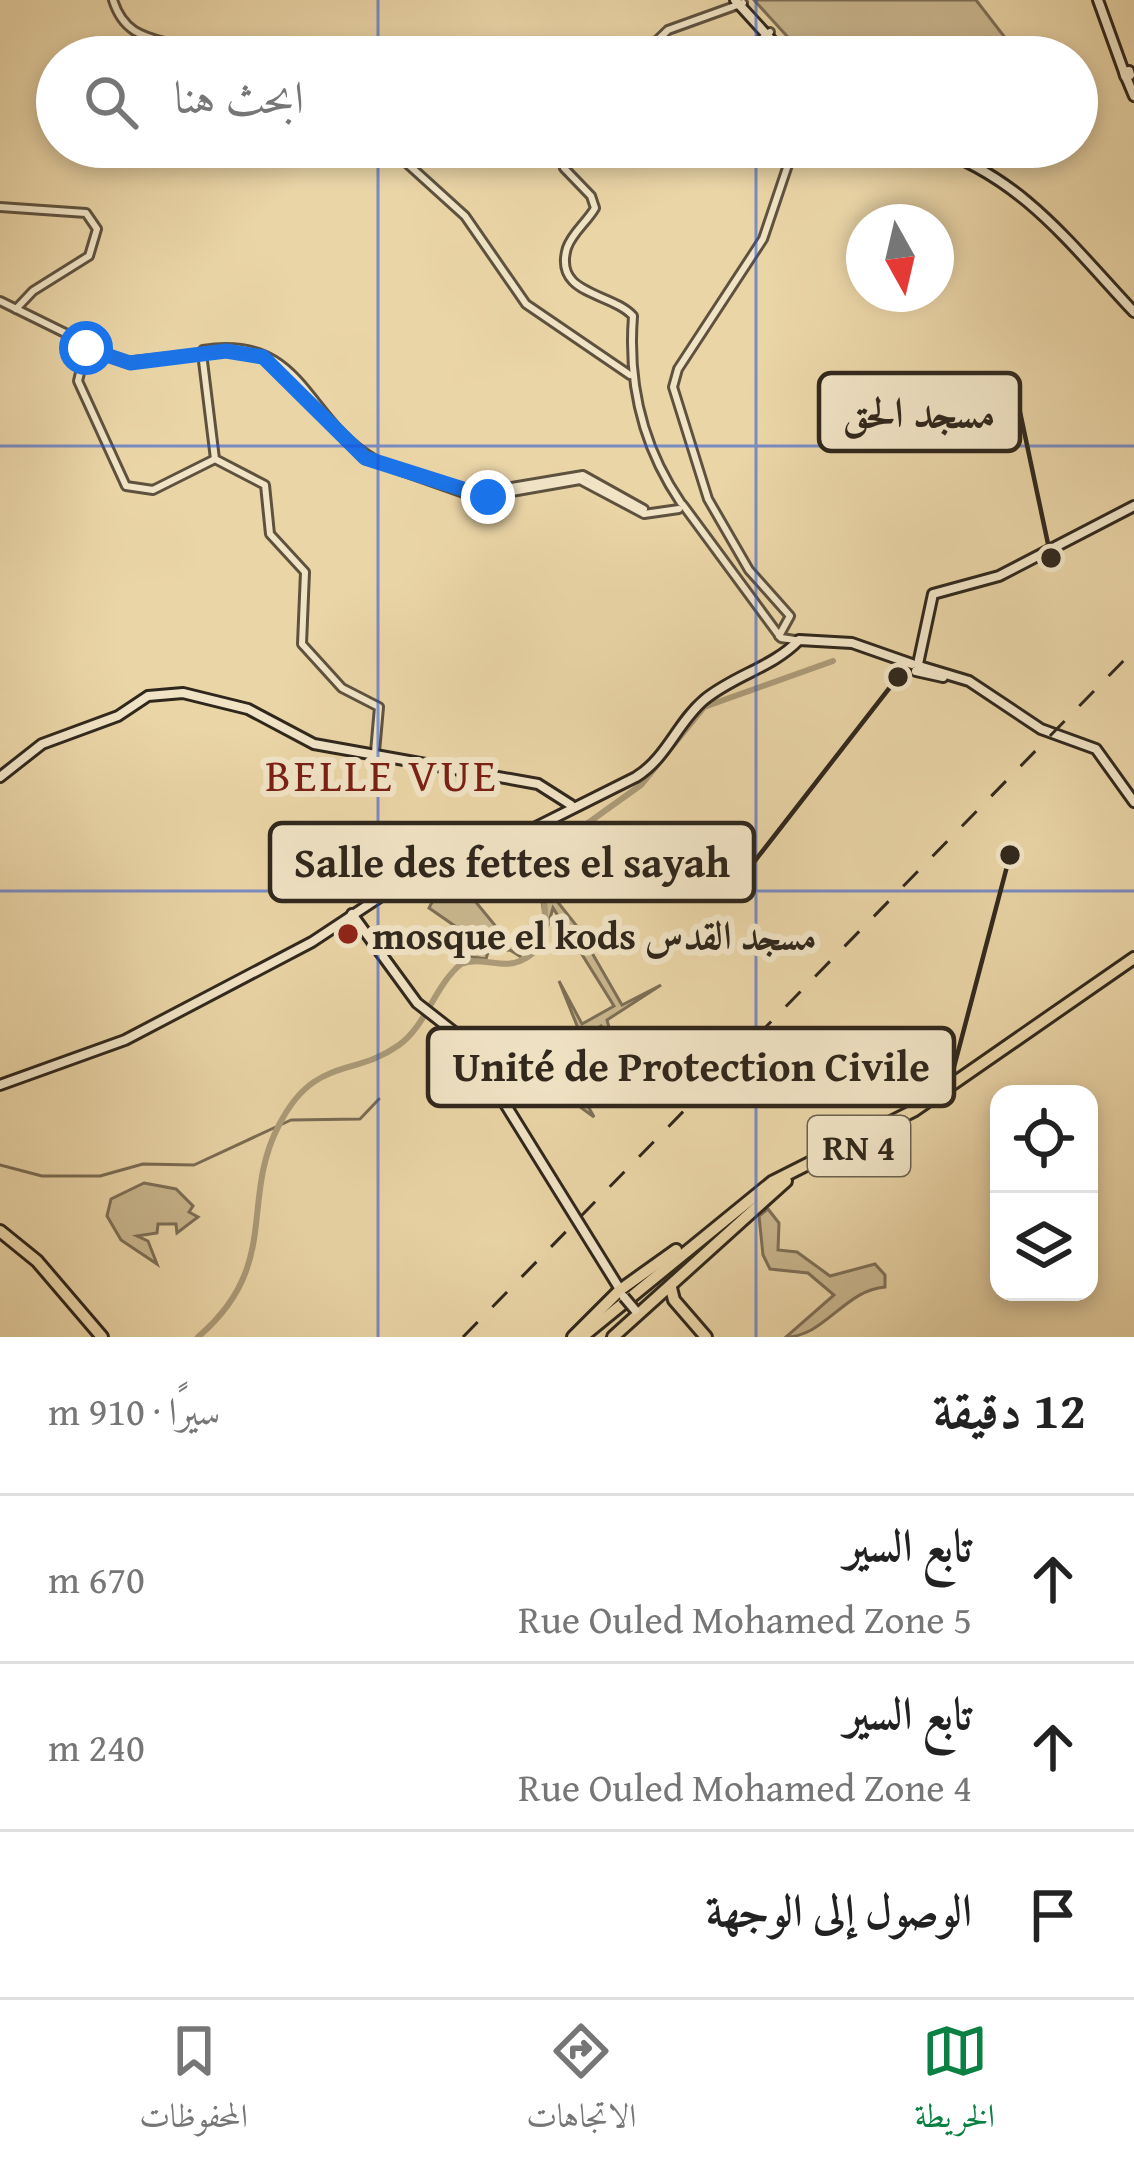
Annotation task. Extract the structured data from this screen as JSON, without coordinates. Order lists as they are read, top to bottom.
{
  "streets": {
    "highway": ["RN 4"]
  },
  "districts": ["BELLE VUE"],
  "places": [
    "مسجد الحق",
    "Salle des fettes el sayah",
    "Unité de Protection Civile",
    "mosque el kods مسجد القدس"
  ],
  "north": "bottom",
  "page": {
    "search": "ابحث هنا",
    "heading": ["12 دقيقة", "سيرًا · 910 m"],
    "list": [
      ["تابع السير", "Rue Ouled Mohamed Zone 5", "670 m"],
      ["تابع السير", "Rue Ouled Mohamed Zone 4", "240 m"],
      "الوصول إلى الوجهة"
    ],
    "nav": ["الخريطة", "الاتجاهات", "المحفوظات"]
  }
}
